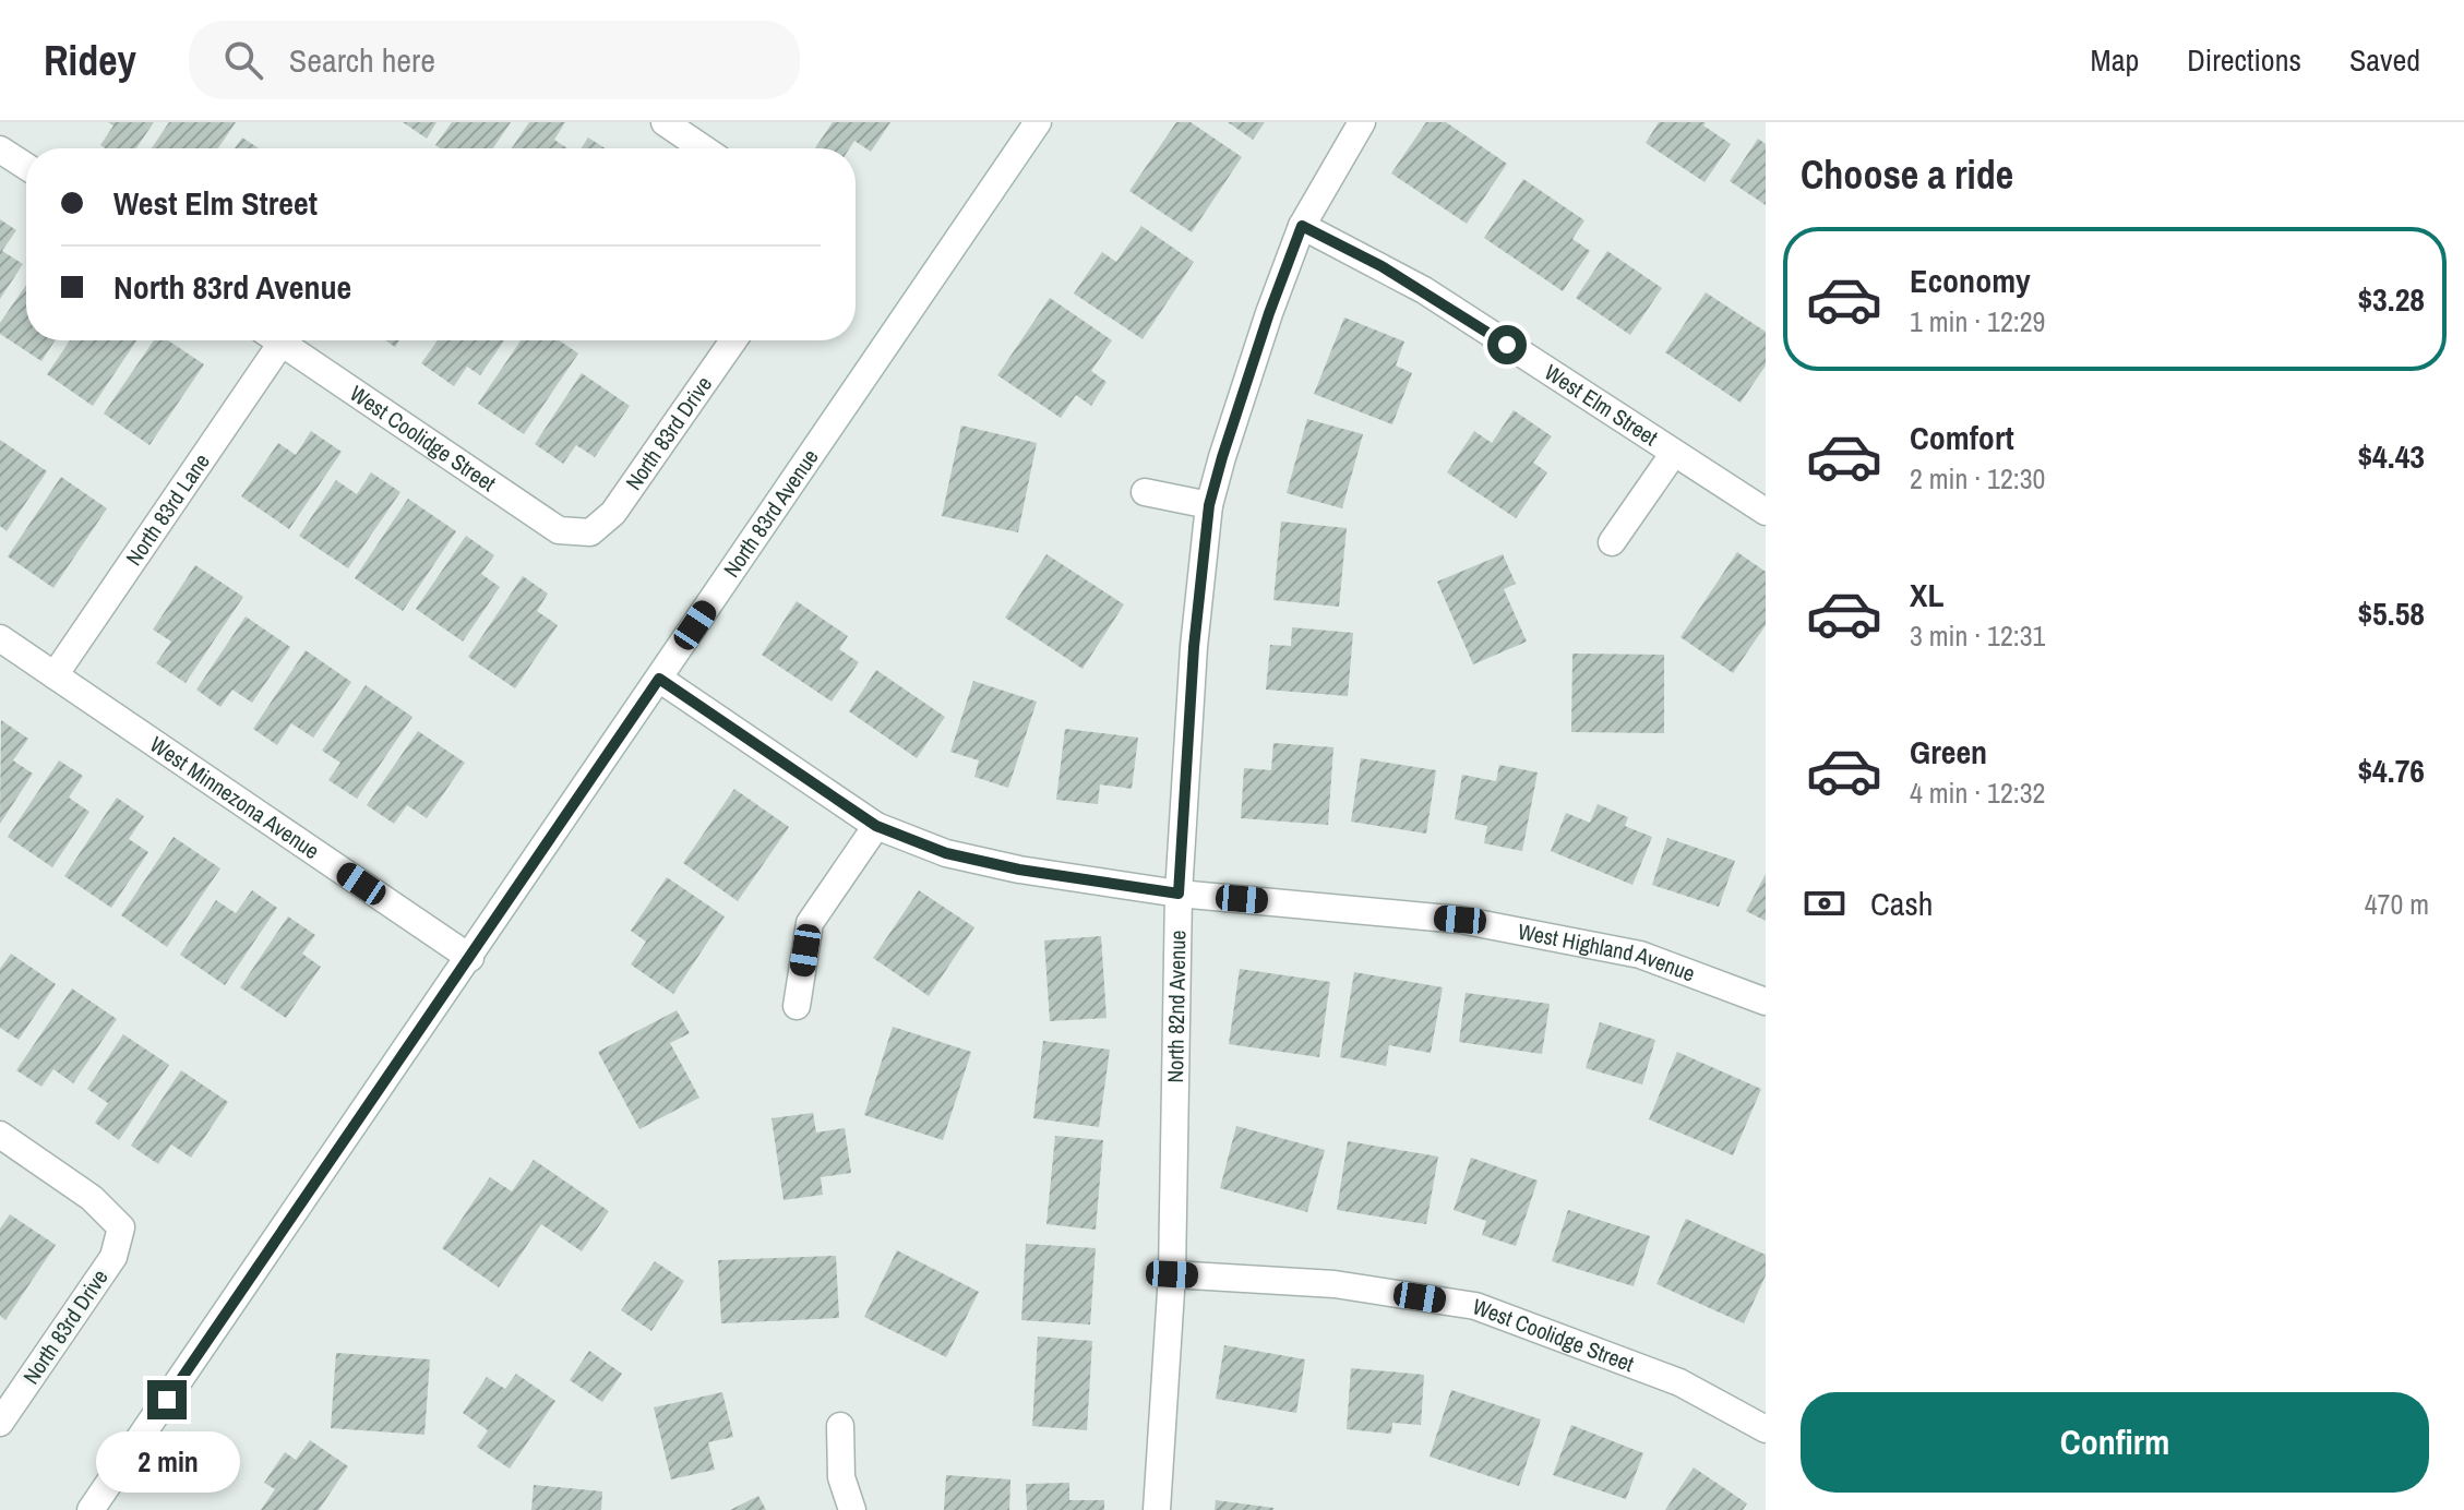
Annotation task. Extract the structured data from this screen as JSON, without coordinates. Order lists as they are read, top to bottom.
{
  "streets": {
    "street": [
      "West Elm Street",
      "North 83rd Drive",
      "West Coolidge Street",
      "North 83rd Lane",
      "North 83rd Avenue",
      "West Minnezona Avenue",
      "West Highland Avenue",
      "North 82nd Avenue"
    ]
  },
  "crossings": [
    ["West Elm Street", "North 82nd Avenue"],
    ["North 83rd Drive", "West Coolidge Street"],
    ["West Coolidge Street", "North 82nd Avenue"],
    ["North 83rd Lane", "West Minnezona Avenue"],
    ["North 83rd Avenue", "West Minnezona Avenue"],
    ["North 83rd Avenue", "West Highland Avenue"],
    ["West Highland Avenue", "North 82nd Avenue"]
  ],
  "page": {
    "header": "Ridey",
    "search": "Search here",
    "nav": ["Map", "Directions", "Saved"],
    "heading": "Choose a ride",
    "banner": ["West Elm Street", "North 83rd Avenue"],
    "list": [
      {
        "name": "Economy",
        "note": "1 min · 12:29",
        "value": "$3.28"
      },
      {
        "name": "Comfort",
        "note": "2 min · 12:30",
        "value": "$4.43"
      },
      {
        "name": "XL",
        "note": "3 min · 12:31",
        "value": "$5.58"
      },
      {
        "name": "Green",
        "note": "4 min · 12:32",
        "value": "$4.76"
      }
    ],
    "pay": ["Cash", "470 m"],
    "buttons": "Confirm",
    "bubble": "2 min"
  }
}
